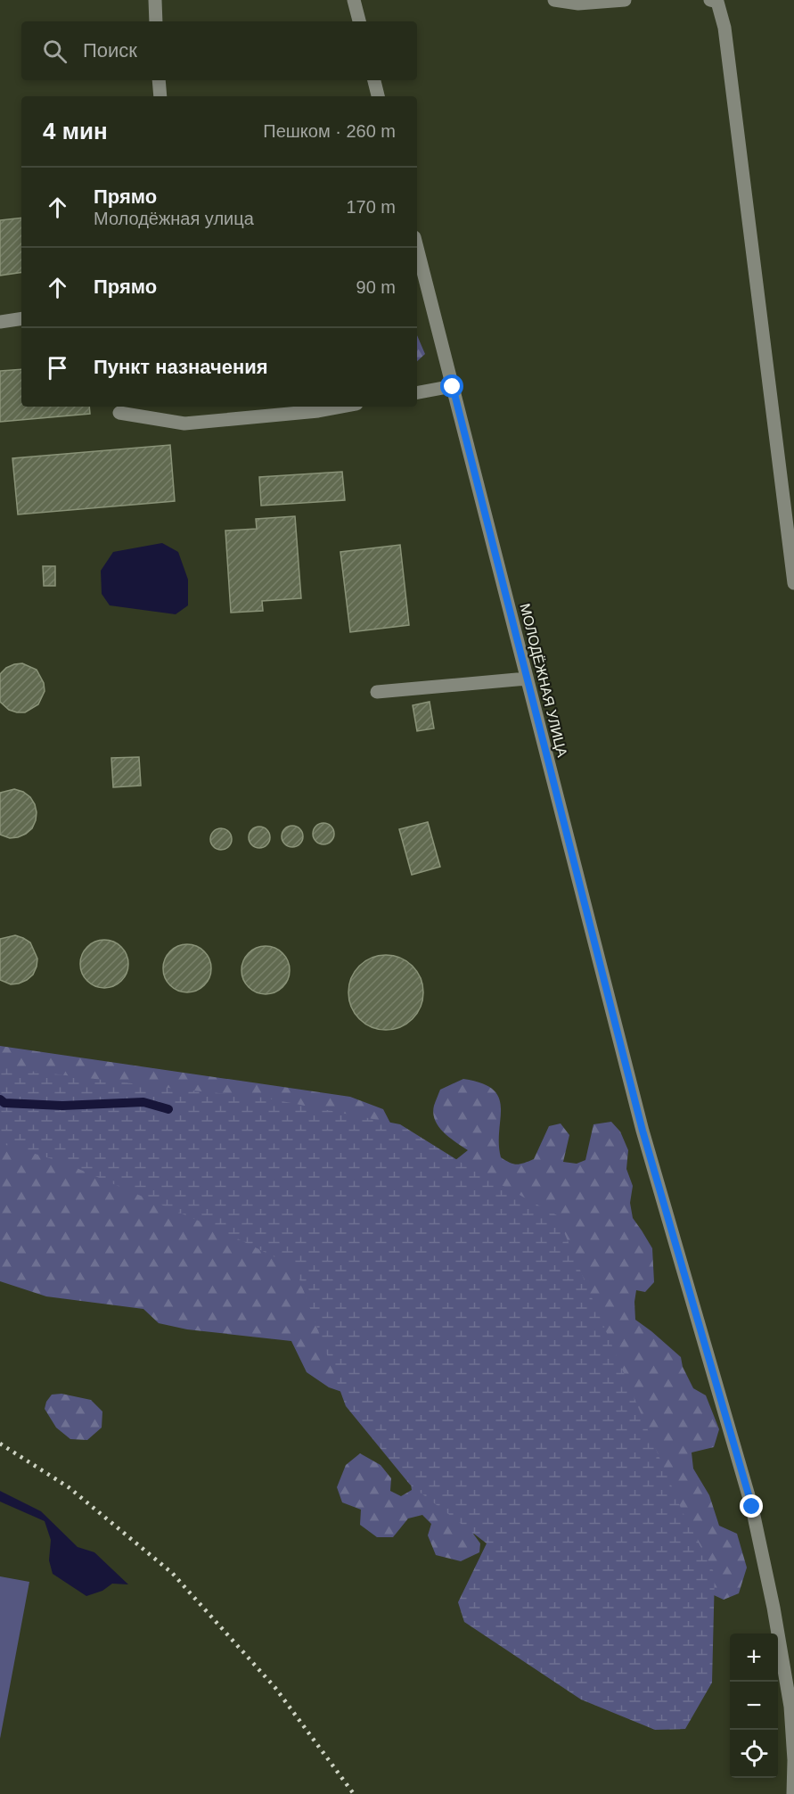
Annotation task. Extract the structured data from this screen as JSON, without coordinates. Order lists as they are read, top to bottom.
{
  "streets": {
    "street": ["МОЛОДЁЖНАЯ УЛИЦА"]
  },
  "page": {
    "search": "Поиск",
    "heading": ["4 мин", "Пешком · 260 m"],
    "list": [
      ["Прямо", "Молодёжная улица", "170 m"],
      ["Прямо", "90 m"],
      "Пункт назначения"
    ],
    "map_buttons": ["+", "−"]
  }
}
